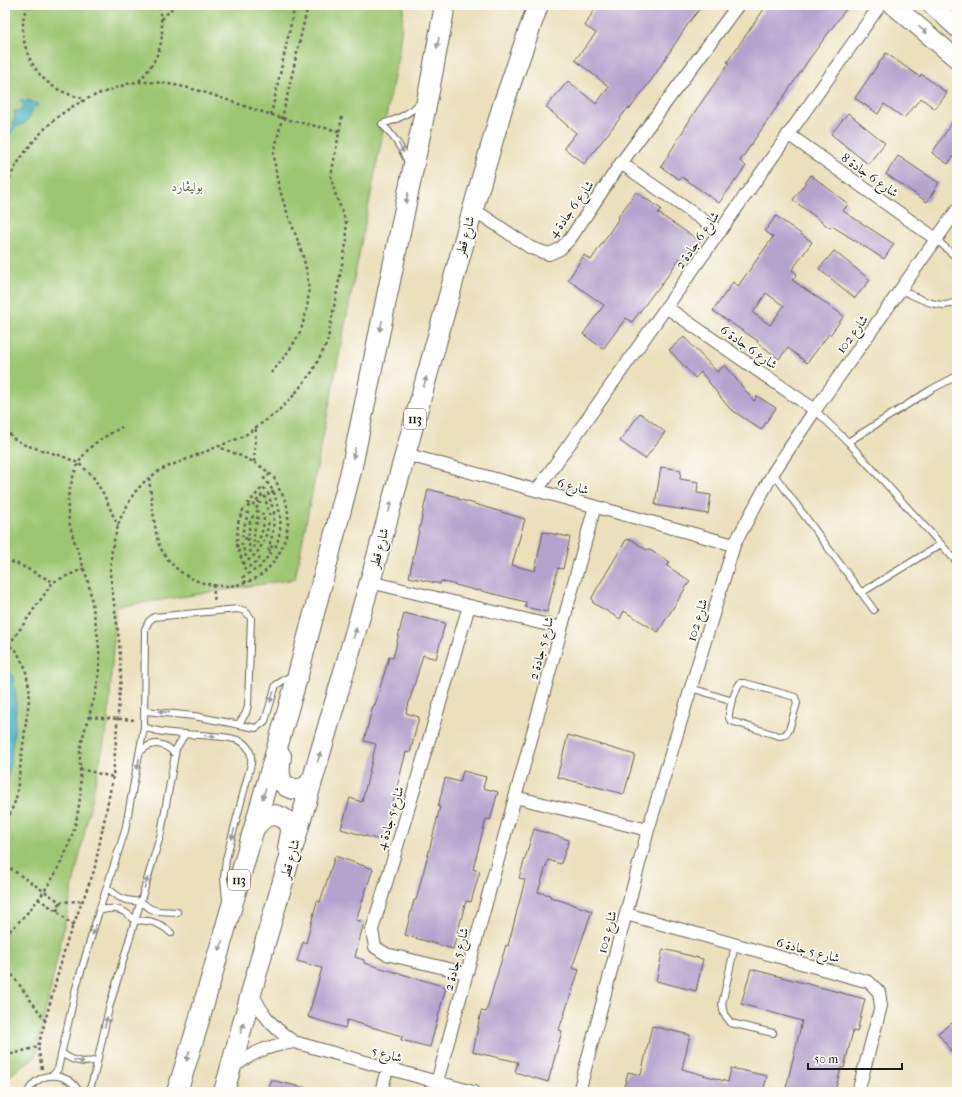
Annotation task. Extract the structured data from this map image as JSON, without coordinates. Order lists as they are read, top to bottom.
{
  "streets": {
    "main road": ["شارع قطر", "113"],
    "street": [
      "شارع 6 جادة 8",
      "شارع 6 جادة 4",
      "شارع 6 جادة 2",
      "شارع 102",
      "شارع 6 جادة 6",
      "شارع 6",
      "شارع 5 جادة 2",
      "شارع 5 جادة 4",
      "شارع 5 جادة 6",
      "شارع 5"
    ]
  },
  "crossings": [
    ["شارع 6 جادة 8", "شارع 6 جادة 2"],
    ["شارع 6 جادة 8", "شارع 102"],
    ["شارع 6 جادة 4", "شارع قطر"],
    ["شارع قطر", "شارع 6"],
    ["شارع قطر", "شارع 5"],
    ["شارع 6 جادة 2", "شارع 6 جادة 6"],
    ["شارع 6 جادة 2", "شارع 6"],
    ["شارع 102", "شارع 6 جادة 6"],
    ["شارع 102", "شارع 6"],
    ["شارع 102", "شارع 5 جادة 6"],
    ["شارع 6", "شارع 5 جادة 2"],
    ["شارع 5 جادة 2", "شارع 5 جادة 4"],
    ["شارع 5 جادة 2", "شارع 5"]
  ],
  "parks": ["بوليڤارد"],
  "scale_bar": "50 m"
}
